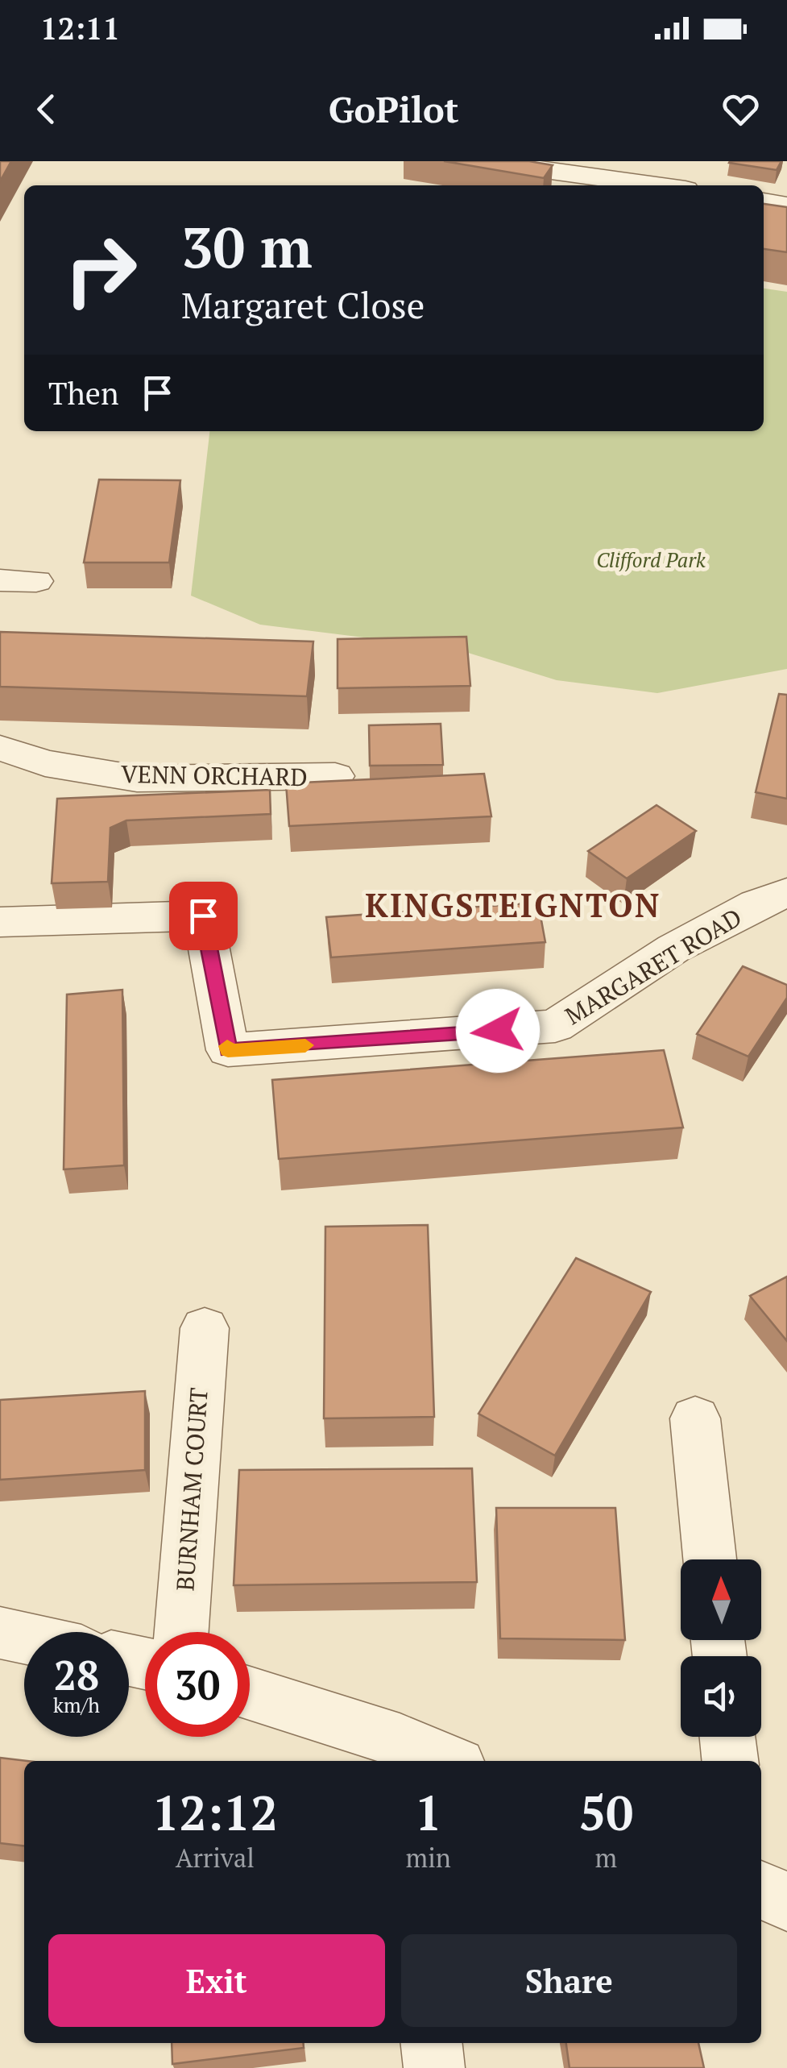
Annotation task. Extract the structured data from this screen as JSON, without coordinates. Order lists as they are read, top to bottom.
{
  "streets": {
    "street": ["VENN ORCHARD", "MARGARET ROAD", "BURNHAM COURT"]
  },
  "districts": ["KINGSTEIGNTON"],
  "parks": ["Clifford Park"],
  "north": "top",
  "page": {
    "status": "12:11",
    "header": "GoPilot",
    "turn": ["30 m", "Margaret Close"],
    "then": "Then",
    "speed": "28 km/h",
    "limit": "30",
    "eta": [
      "12:12",
      "Arrival",
      "1",
      "min",
      "50",
      "m"
    ],
    "buttons": ["Exit", "Share"]
  }
}
